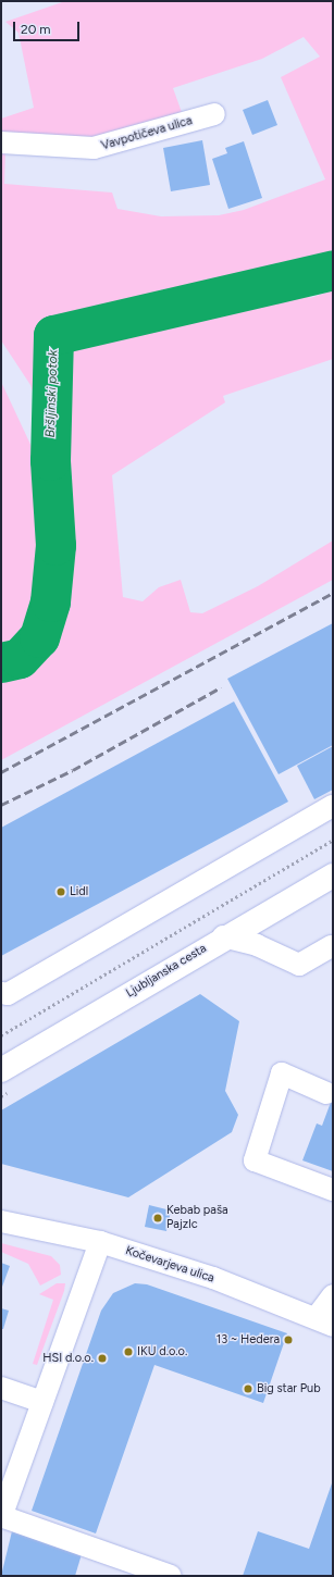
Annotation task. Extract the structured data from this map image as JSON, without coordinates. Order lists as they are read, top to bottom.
{
  "streets": {
    "main road": ["Ljubljanska cesta"],
    "street": ["Vavpotičeva ulica", "Kočevarjeva ulica"]
  },
  "water": ["Bršljinski potok"],
  "places": [
    "Lidl",
    "Kebab paša Pajzlc",
    "13 ~ Hedera",
    "IKU d.o.o.",
    "HSI d.o.o.",
    "Big star Pub"
  ],
  "scale_bar": "20 m"
}
